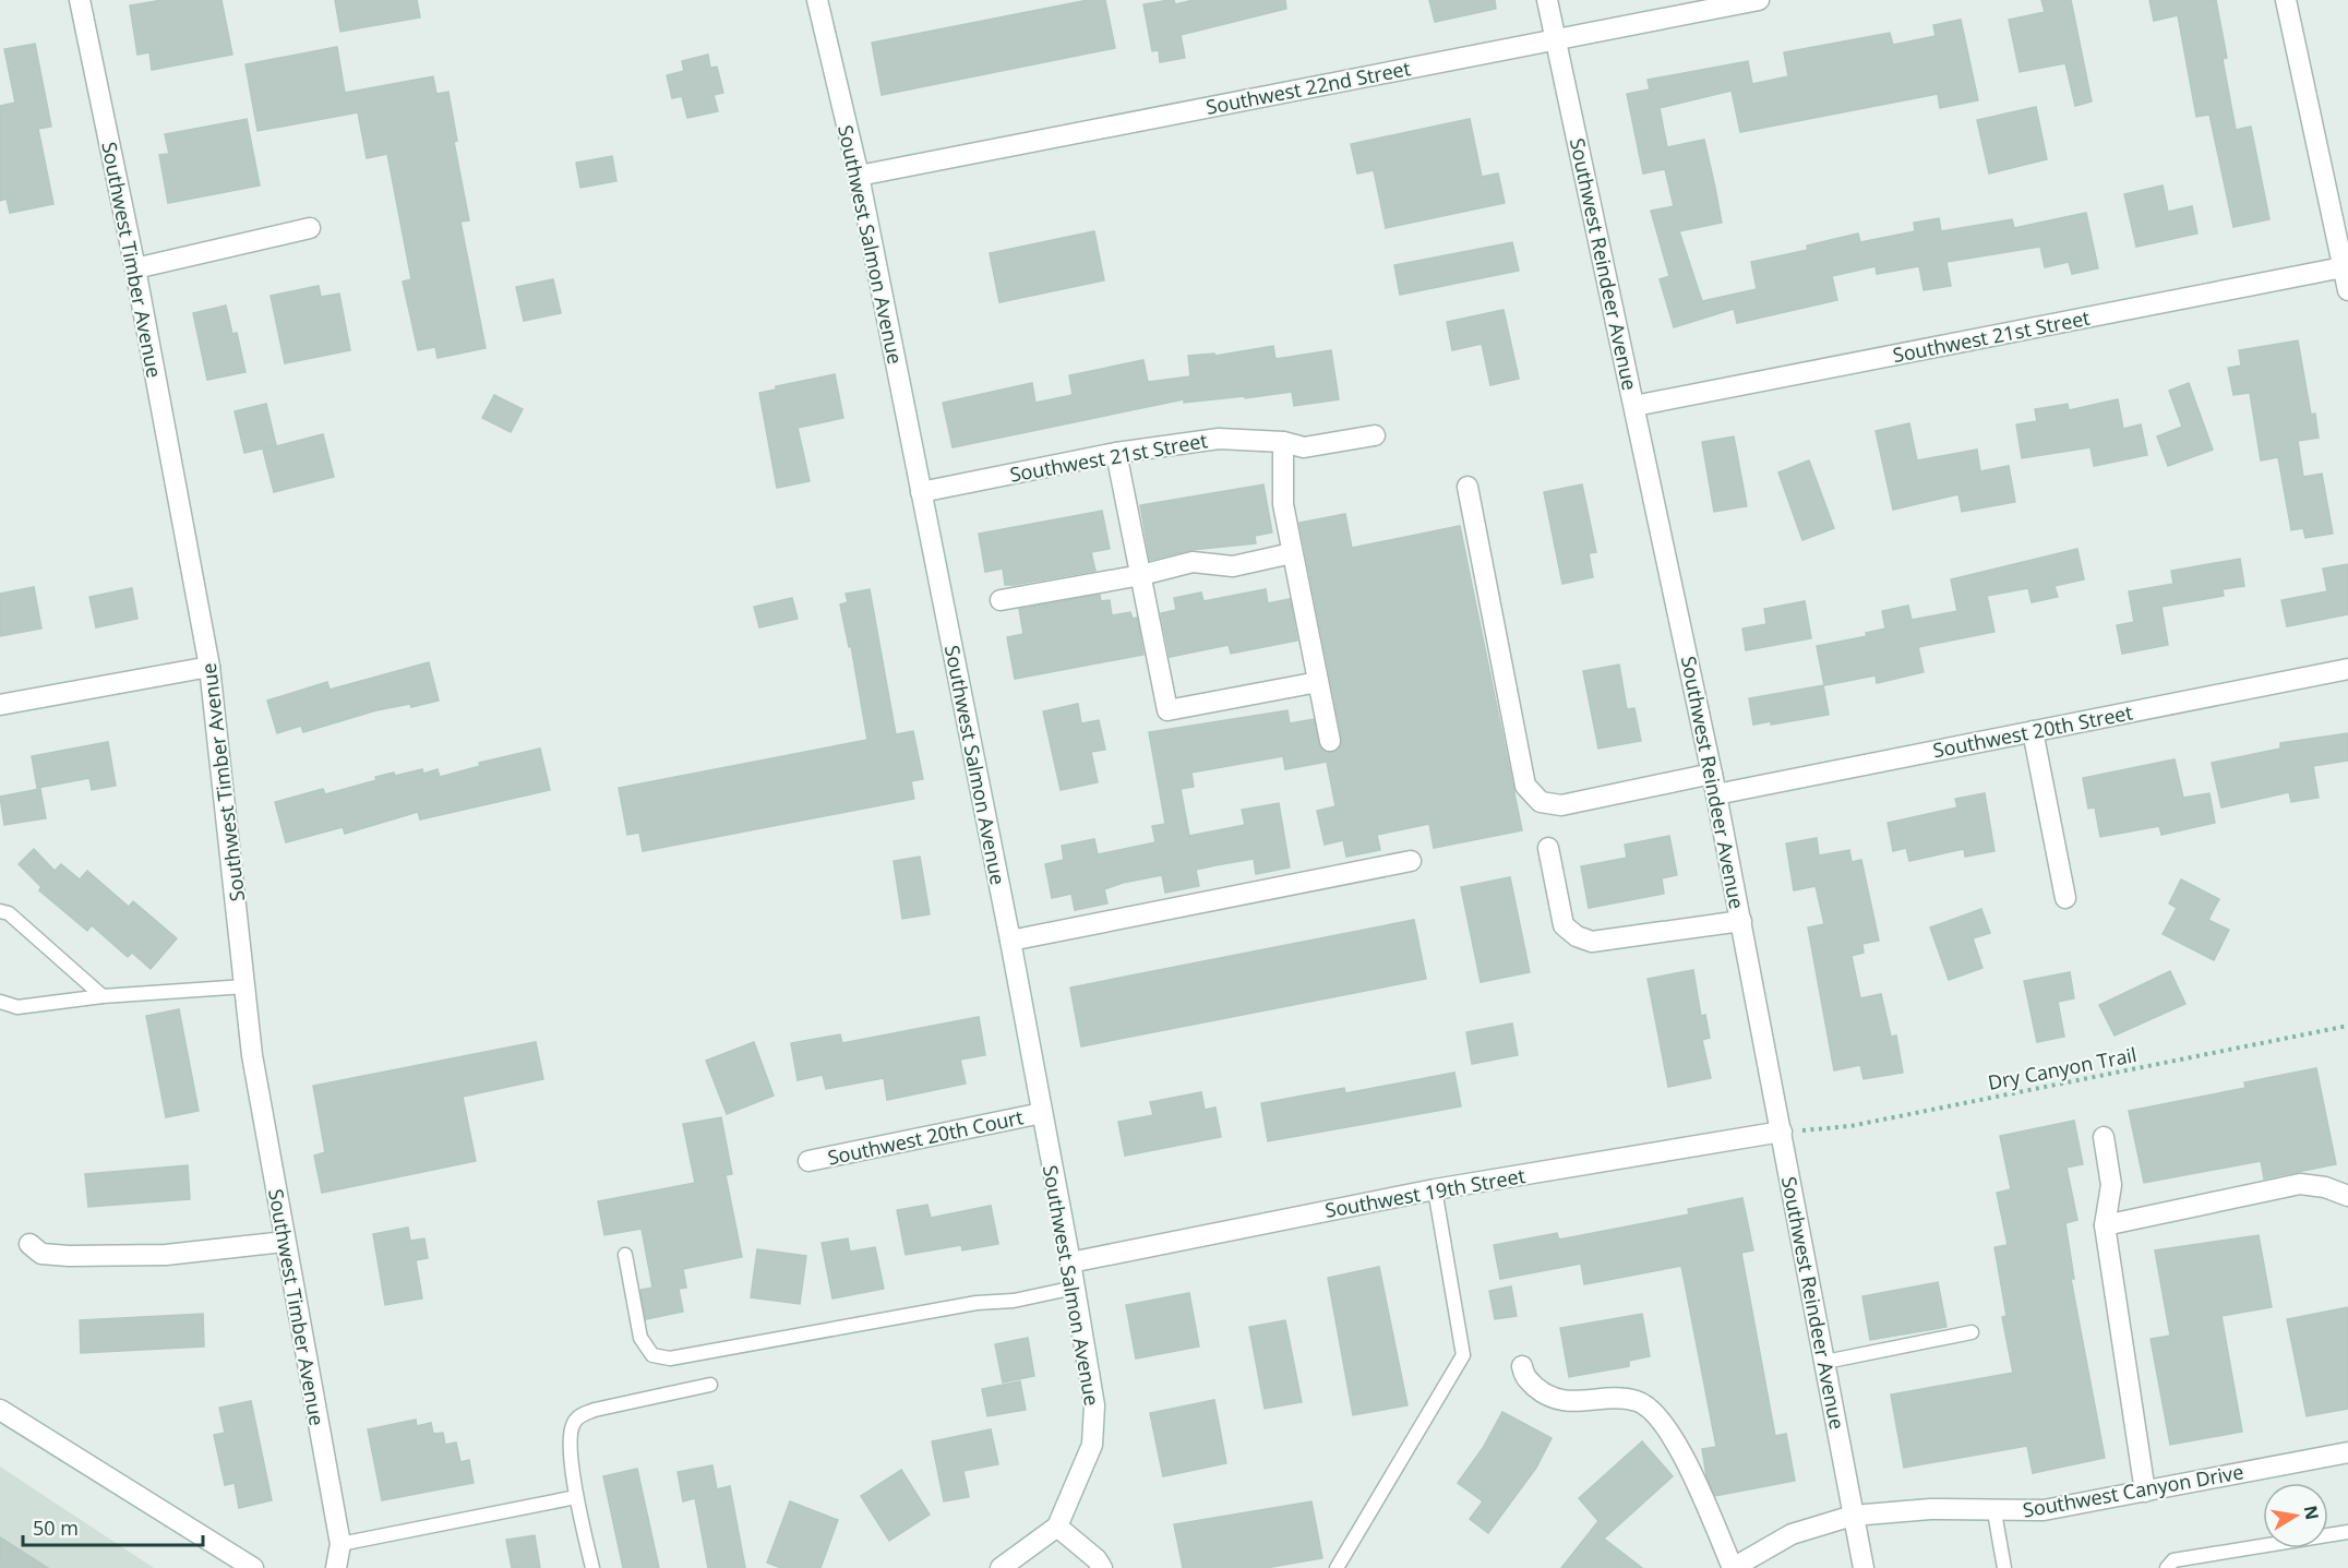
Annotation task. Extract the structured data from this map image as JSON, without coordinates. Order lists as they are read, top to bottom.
{
  "streets": {
    "street": [
      "Southwest 22nd Street",
      "Southwest Salmon Avenue",
      "Southwest Timber Avenue",
      "Southwest Reindeer Avenue",
      "Southwest 21st Street",
      "Southwest 20th Street",
      "Southwest 20th Court",
      "Southwest 19th Street",
      "Southwest Canyon Drive"
    ],
    "path": ["Dry Canyon Trail"]
  },
  "crossings": [
    ["Southwest 22nd Street", "Southwest Salmon Avenue"],
    ["Southwest 22nd Street", "Southwest Reindeer Avenue"],
    ["Southwest Salmon Avenue", "Southwest 21st Street"],
    ["Southwest Salmon Avenue", "Southwest 20th Court"],
    ["Southwest Salmon Avenue", "Southwest 19th Street"],
    ["Southwest Reindeer Avenue", "Southwest 21st Street"],
    ["Southwest Reindeer Avenue", "Southwest 20th Street"],
    ["Southwest Reindeer Avenue", "Dry Canyon Trail"],
    ["Southwest Reindeer Avenue", "Southwest 19th Street"],
    ["Southwest Reindeer Avenue", "Southwest Canyon Drive"],
    ["Dry Canyon Trail", "Southwest 19th Street"]
  ],
  "scale_bar": "50 m",
  "north": "right"
}
